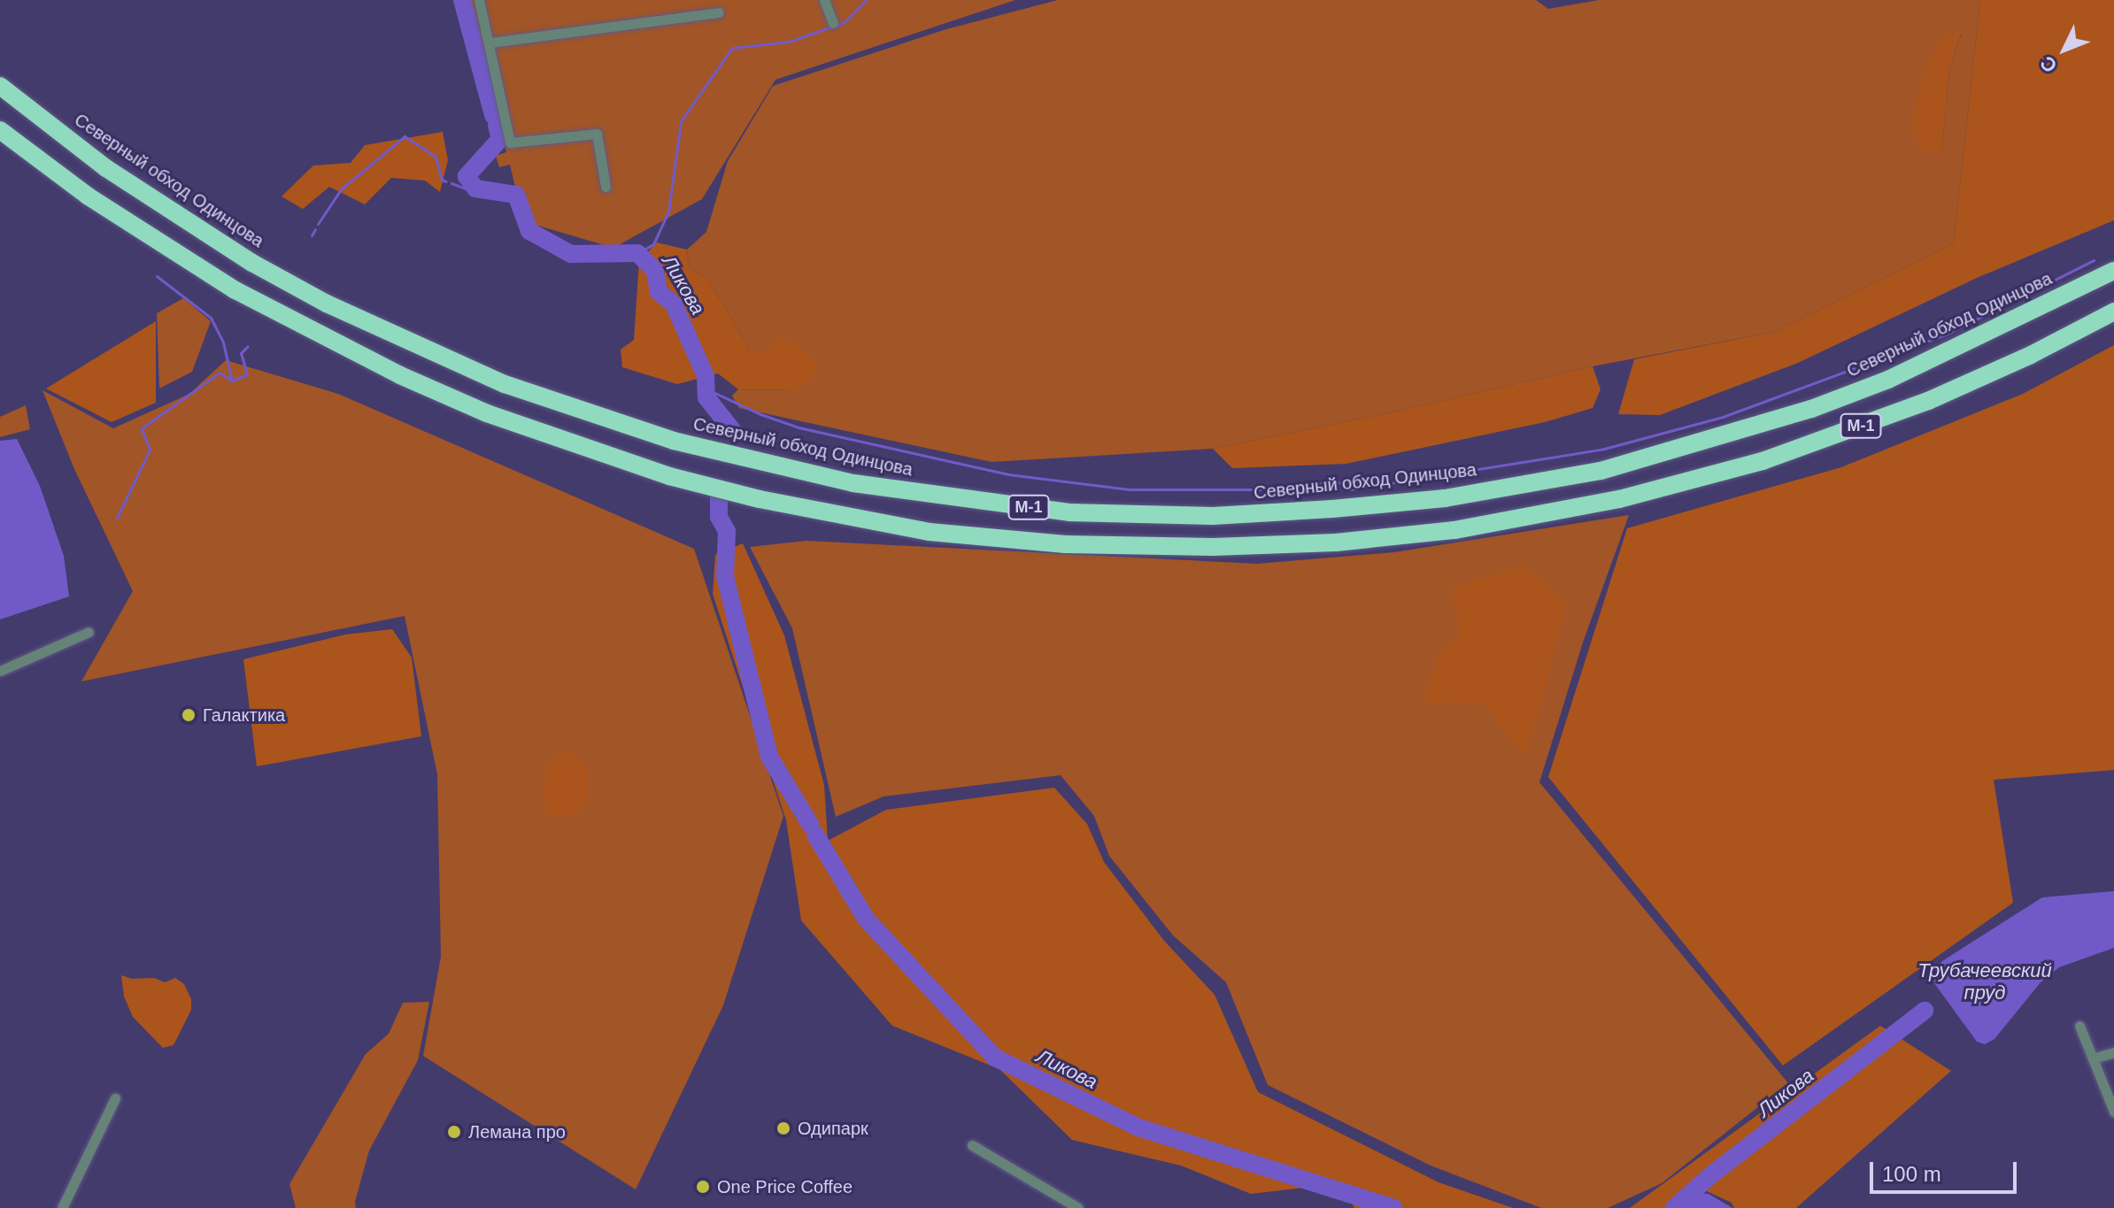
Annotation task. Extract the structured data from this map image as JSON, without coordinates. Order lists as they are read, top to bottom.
{
  "streets": {
    "highway": ["Северный обход Одинцова", "М-1"]
  },
  "water": ["Ликова", "Трубачеевский пруд"],
  "places": [
    "Галактика",
    "Одипарк",
    "Лемана про",
    "One Price Coffee"
  ],
  "scale_bar": "100 m",
  "north": "bottom left"
}
